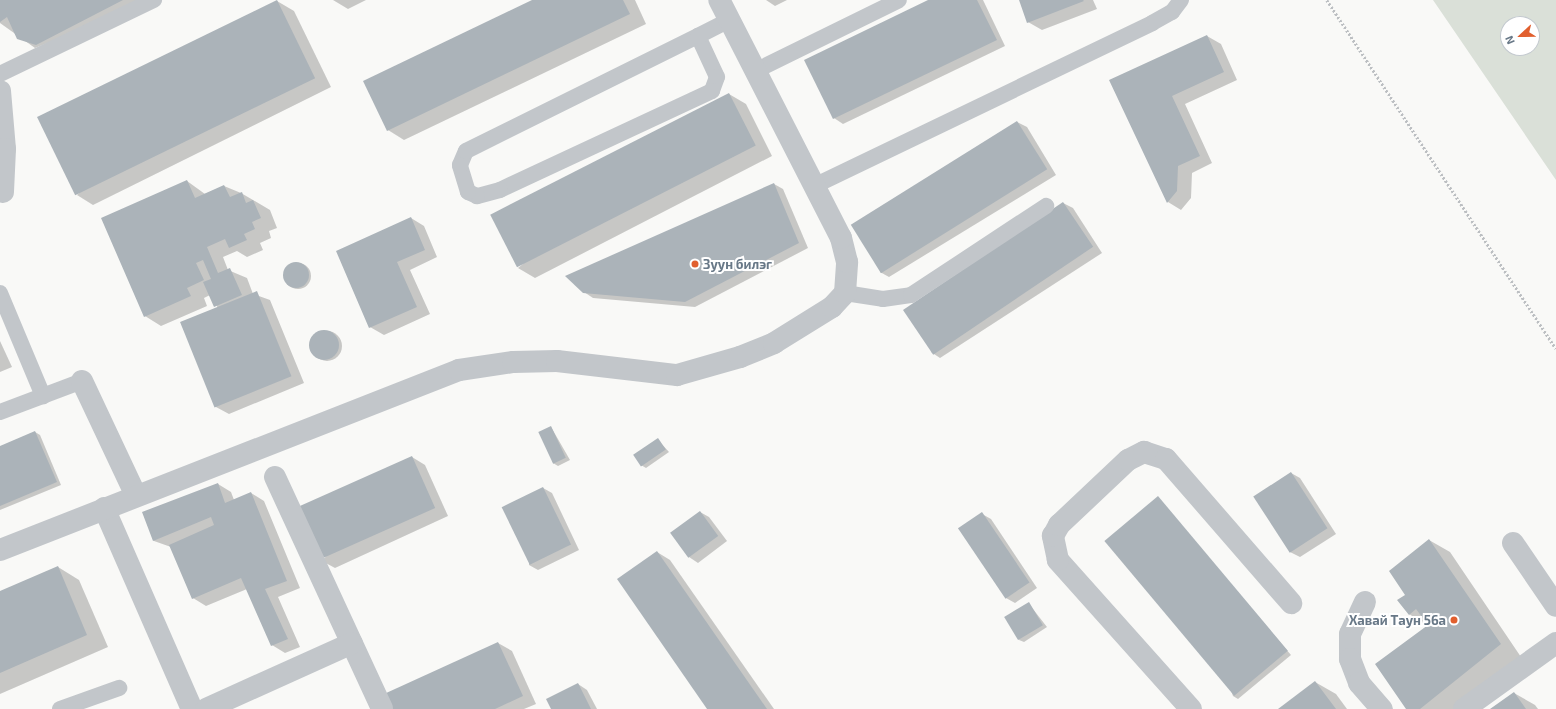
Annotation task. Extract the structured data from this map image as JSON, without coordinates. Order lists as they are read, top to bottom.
{
  "places": ["Зуун билэг", "Хавай Таун 56а"],
  "north": "left"
}
